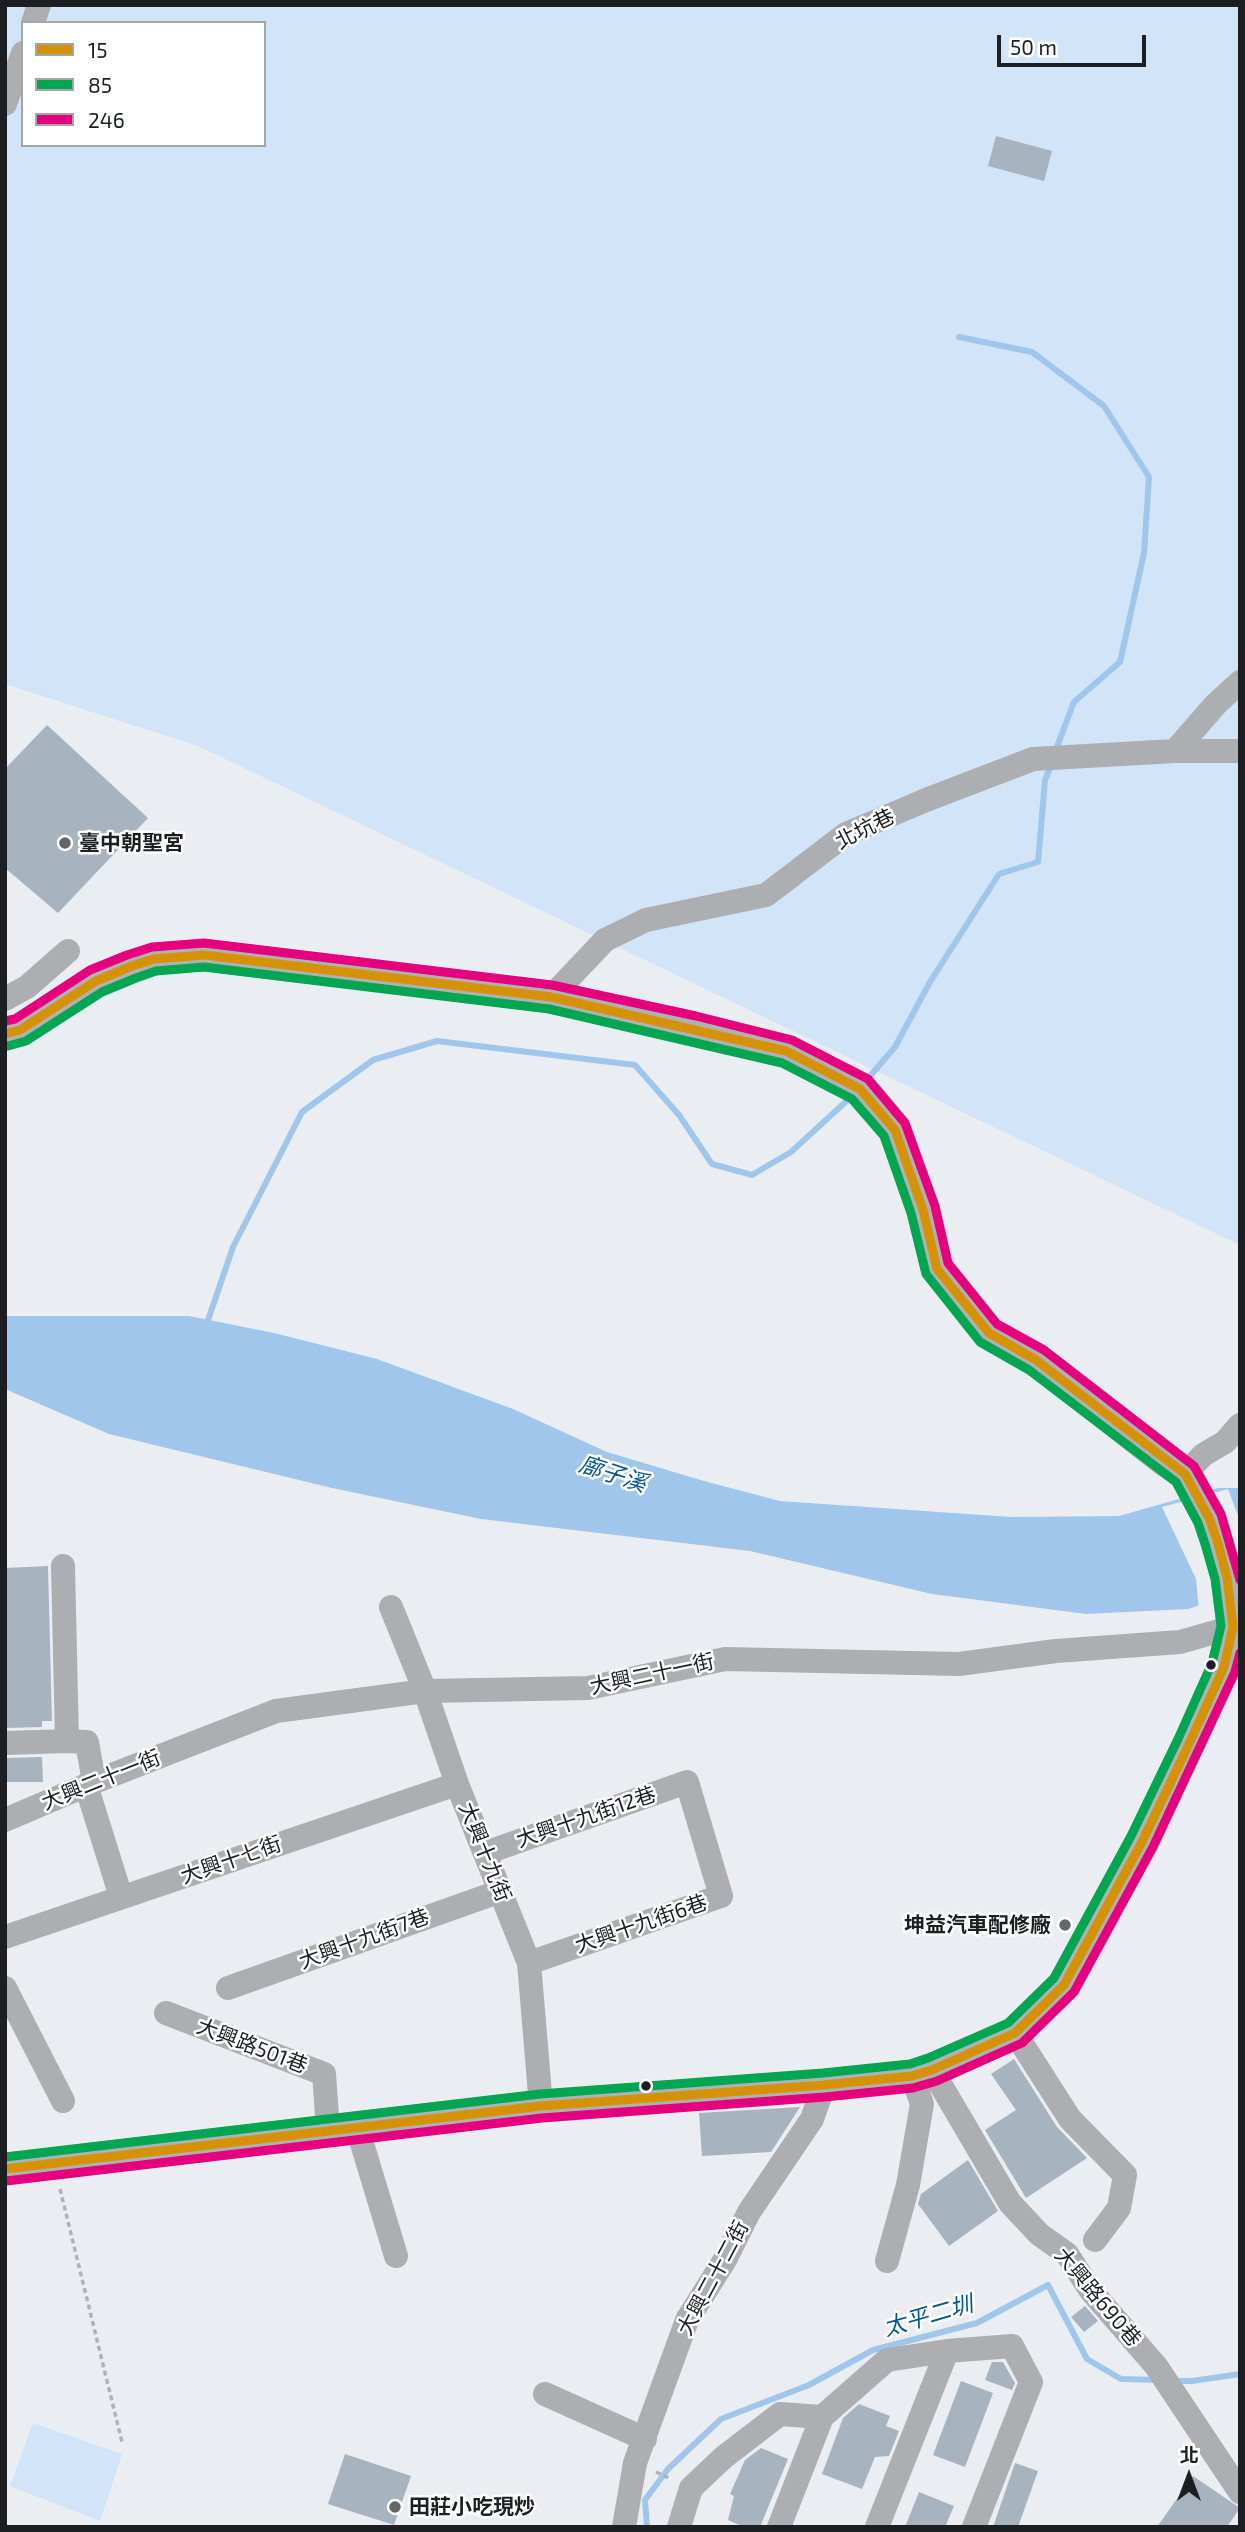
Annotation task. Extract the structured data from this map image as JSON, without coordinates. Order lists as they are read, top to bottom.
{
  "streets": {
    "street": [
      "北坑巷",
      "大興二十一街",
      "大興十九街12巷",
      "大興十九街",
      "大興十七街",
      "大興十九街6巷",
      "大興十九街7巷",
      "大興路501巷",
      "大興二十二街",
      "大興路690巷"
    ]
  },
  "crossings": [
    ["大興二十一街", "大興十九街"],
    ["大興十九街12巷", "大興十九街"],
    ["大興十九街12巷", "大興十九街6巷"],
    ["大興十九街", "大興十七街"],
    ["大興十九街", "大興十九街6巷"],
    ["大興十九街", "大興十九街7巷"]
  ],
  "water": ["廍子溪", "太平二圳"],
  "places": ["臺中朝聖宮", "坤益汽車配修廠", "田莊小吃現炒"],
  "lines": ["transit line 246", "transit line 15", "transit line 85"],
  "legend": ["15", "85", "246"],
  "scale_bar": "50 m",
  "north": "top"
}
